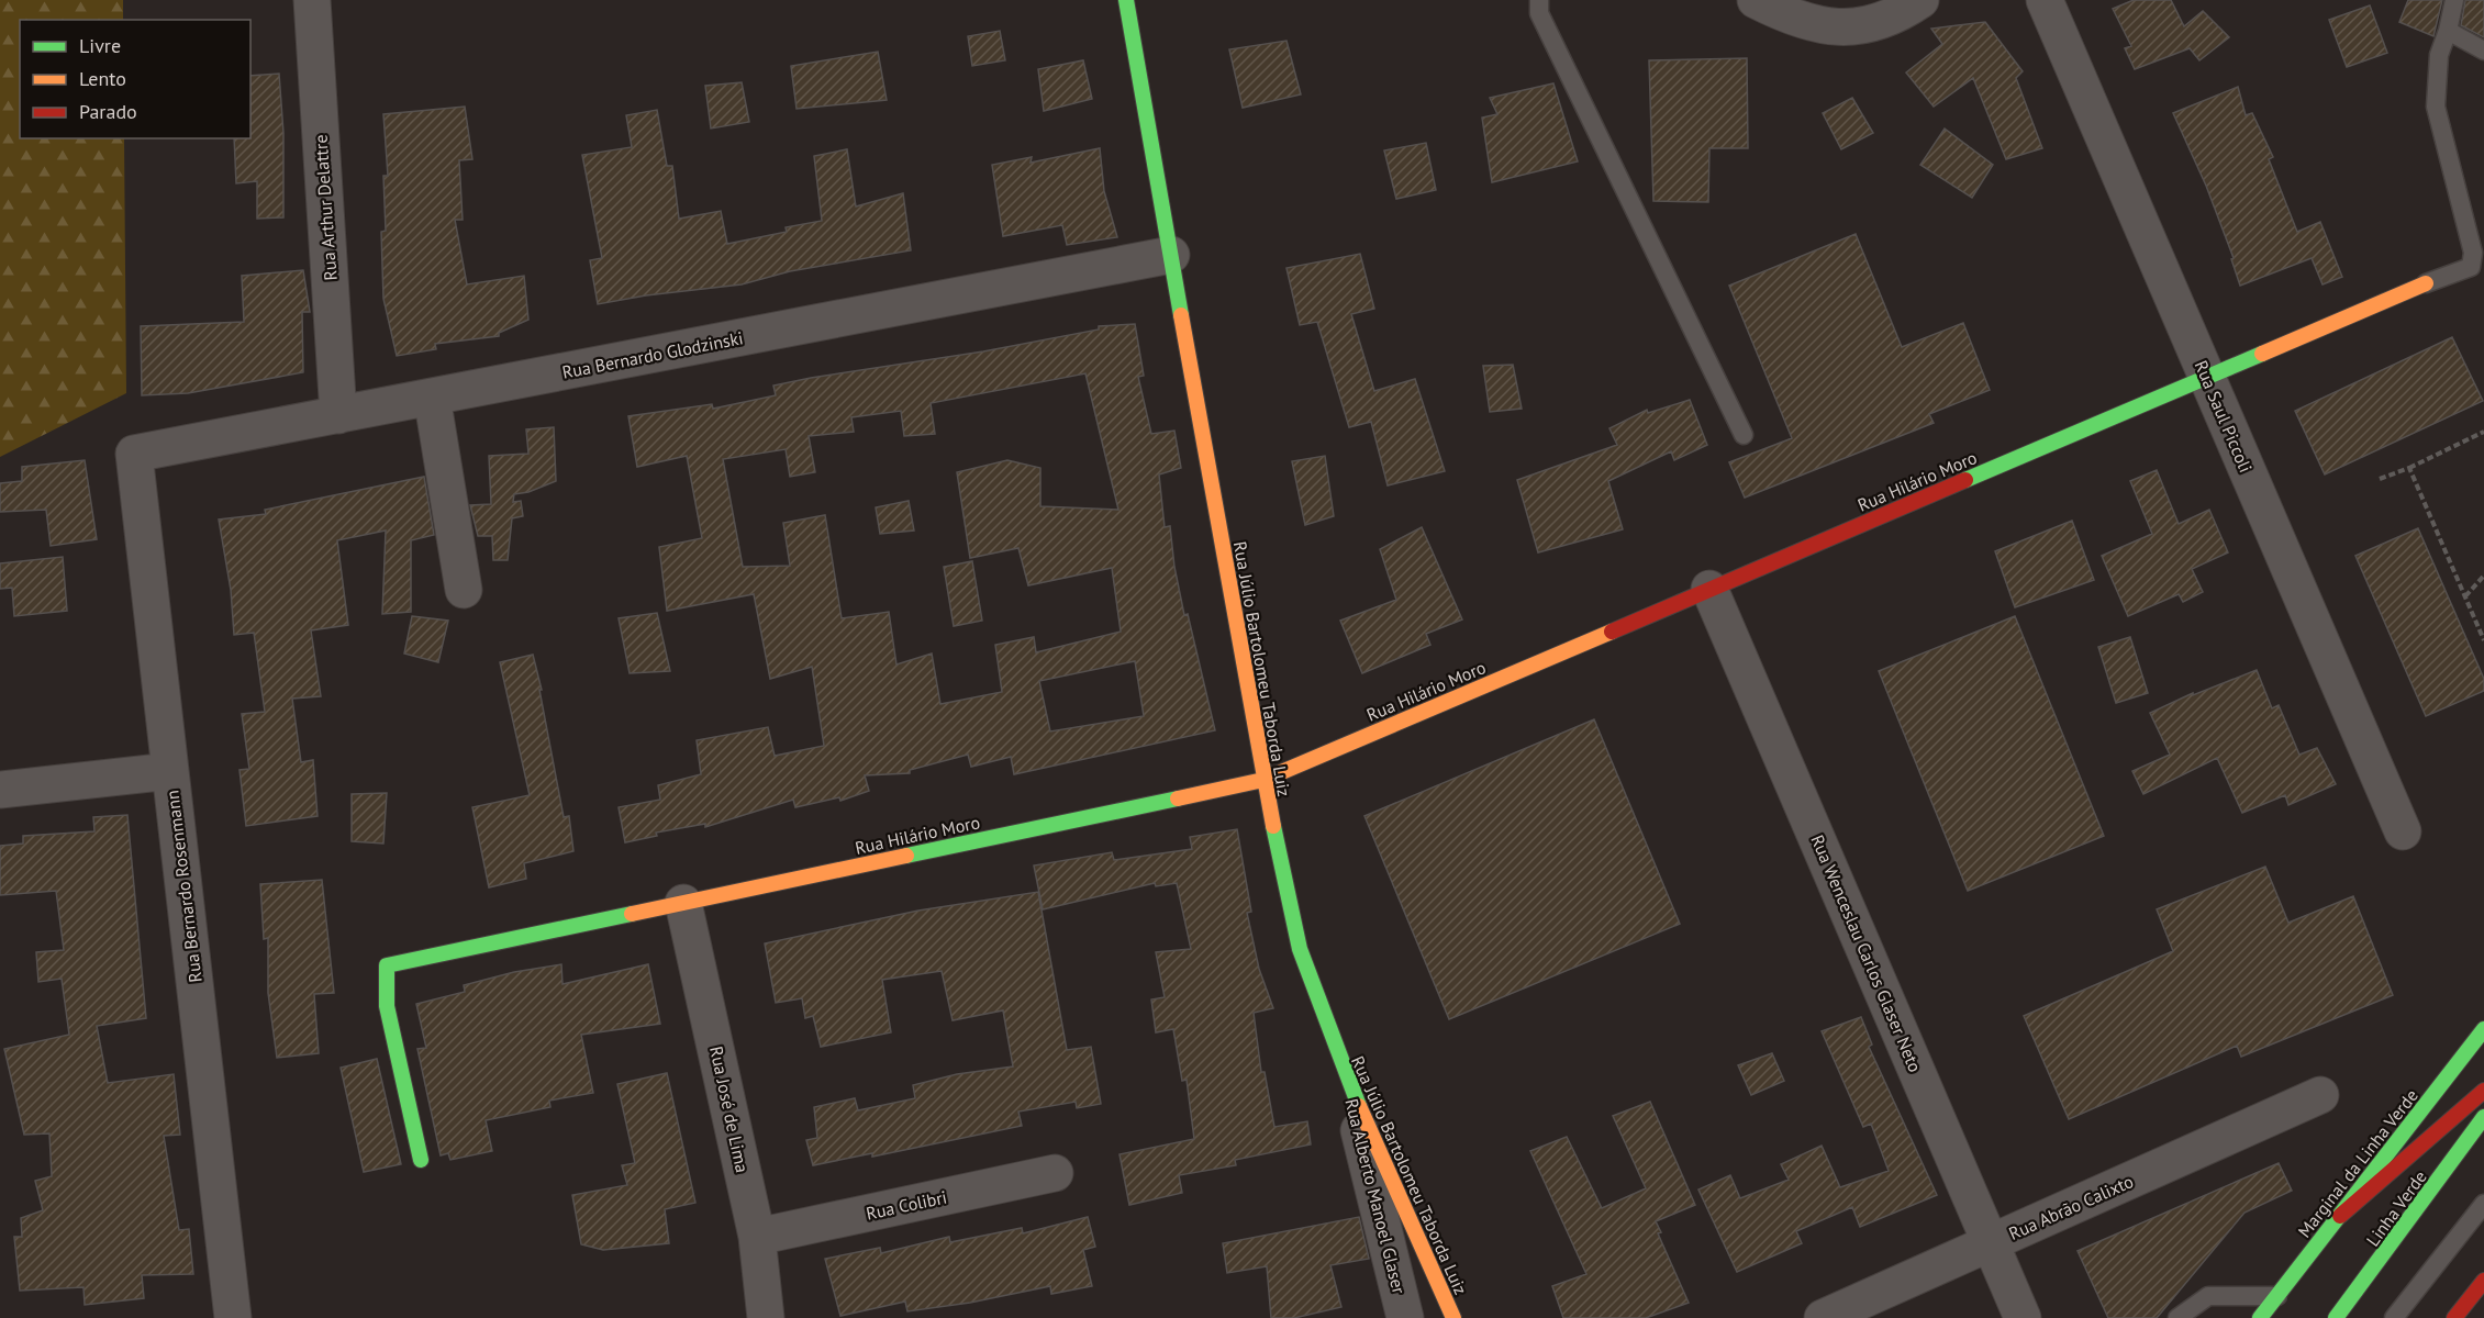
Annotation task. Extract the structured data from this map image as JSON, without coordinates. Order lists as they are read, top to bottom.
{
  "streets": {
    "main road": [
      "Rua Hilário Moro",
      "Rua Júlio Bartolomeu Taborda Luiz",
      "Marginal da Linha Verde",
      "Linha Verde"
    ],
    "street": [
      "Rua Arthur Delattre",
      "Rua Bernardo Glodzinski",
      "Rua Saul Piccoli",
      "Rua Bernardo Rosenmann",
      "Rua Wenceslau Carlos Glaser Neto",
      "Rua José de Lima",
      "Rua Alberto Manoel Glaser",
      "Rua Colibri",
      "Rua Abrão Calixto"
    ]
  },
  "crossings": [
    ["Rua Arthur Delattre", "Rua Bernardo Glodzinski"],
    ["Rua Bernardo Glodzinski", "Rua Júlio Bartolomeu Taborda Luiz"],
    ["Rua Bernardo Glodzinski", "Rua Bernardo Rosenmann"],
    ["Rua Saul Piccoli", "Rua Hilário Moro"],
    ["Rua Hilário Moro", "Rua Júlio Bartolomeu Taborda Luiz"],
    ["Rua Hilário Moro", "Rua Wenceslau Carlos Glaser Neto"],
    ["Rua Hilário Moro", "Rua José de Lima"],
    ["Rua Júlio Bartolomeu Taborda Luiz", "Rua Alberto Manoel Glaser"],
    ["Rua Wenceslau Carlos Glaser Neto", "Rua Abrão Calixto"],
    ["Rua José de Lima", "Rua Colibri"]
  ],
  "legend": ["Livre", "Lento", "Parado"]
}
